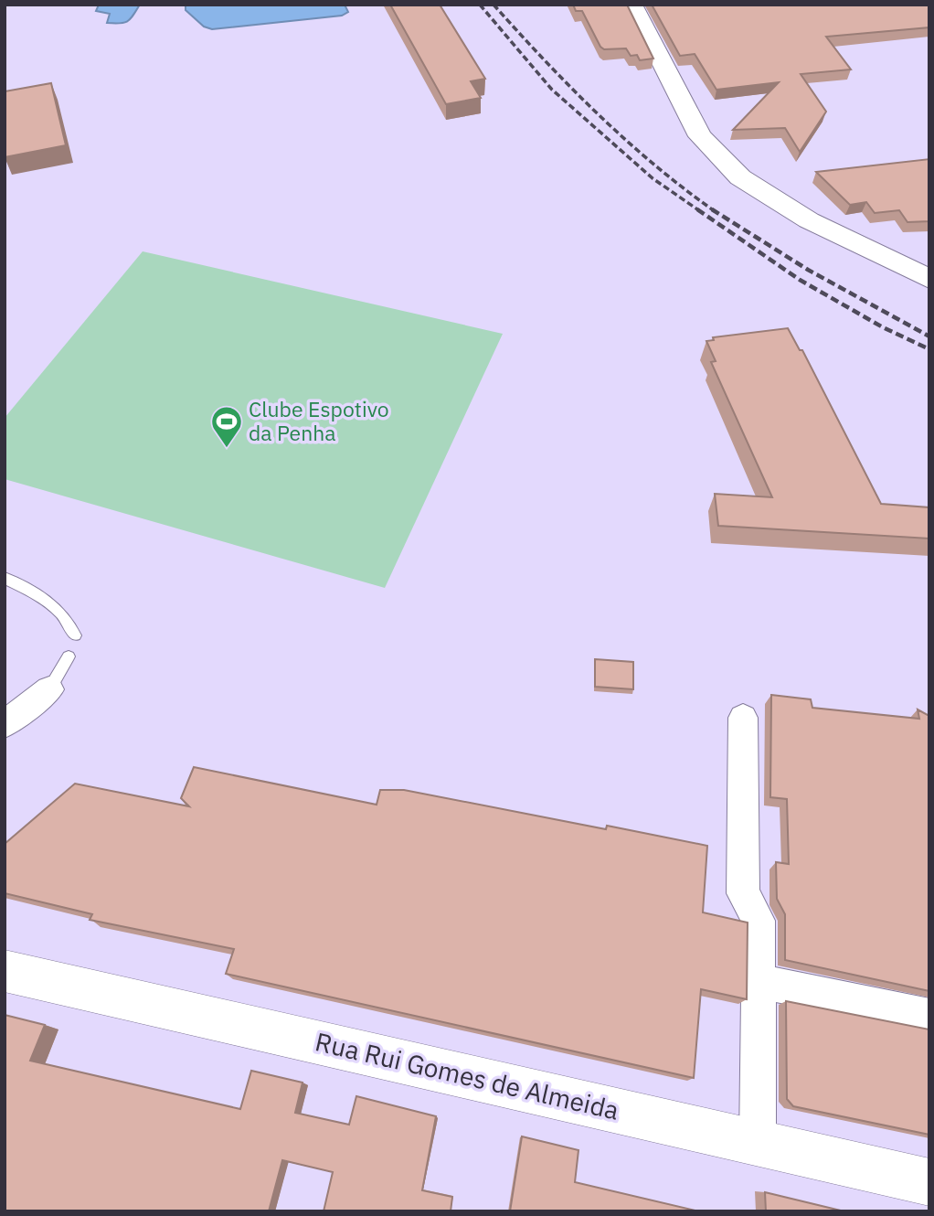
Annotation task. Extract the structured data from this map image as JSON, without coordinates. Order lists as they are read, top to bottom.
{
  "streets": {
    "street": ["Rua Rui Gomes de Almeida"]
  },
  "places": {
    "sports": ["Clube Espotivo da Penha"]
  }
}
